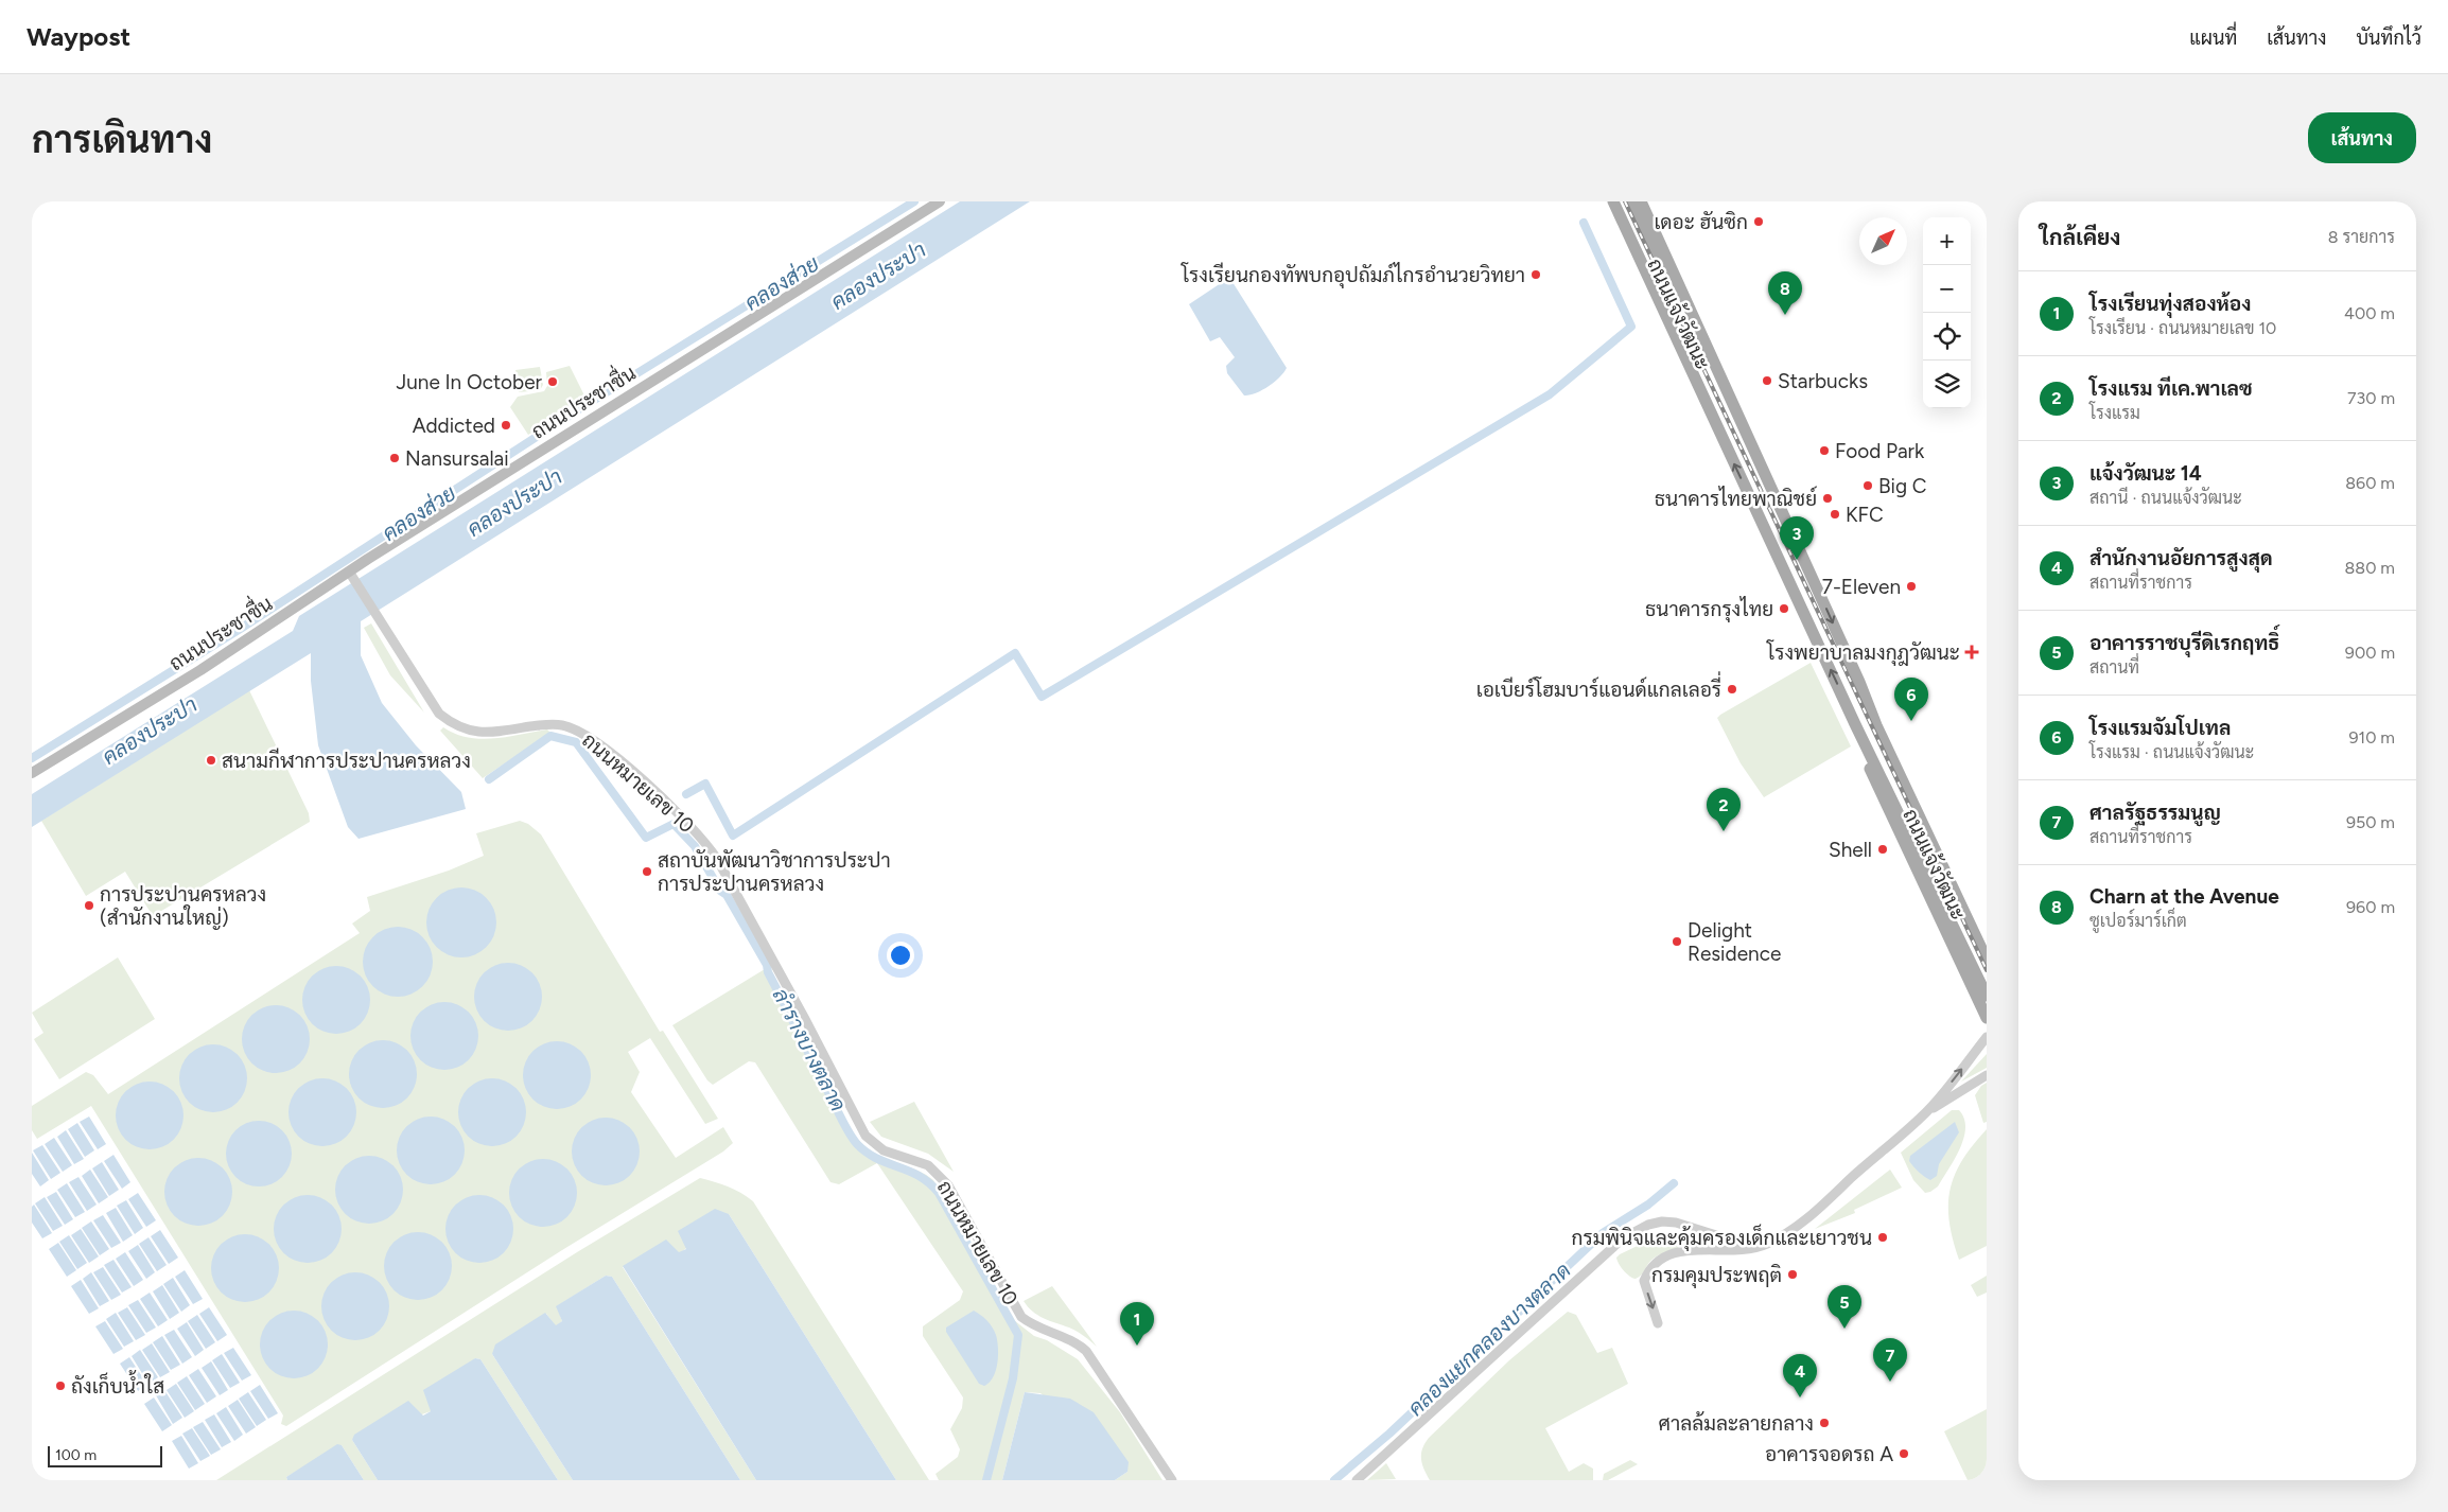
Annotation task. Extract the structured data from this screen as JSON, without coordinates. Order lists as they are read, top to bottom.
{
  "streets": {
    "main road": ["ถนนแจ้งวัฒนะ", "ถนนประชาชื่น"],
    "street": ["ถนนหมายเลข 10"]
  },
  "crossings": [
    ["ถนนประชาชื่น", "ถนนหมายเลข 10"]
  ],
  "water": [
    "คลองประปา",
    "คลองส่วย",
    "ลำรางบางตลาด",
    "คลองแยกคลองบางตลาด"
  ],
  "places": {
    "other": [
      "เดอะ ฮันซิก",
      "โรงเรียนกองทัพบกอุปถัมภ์ไกรอำนวยวิทยา",
      "Starbucks",
      "June In October",
      "Addicted",
      "Food Park",
      "Nansursalai",
      "Big C",
      "ธนาคารไทยพาณิชย์",
      "KFC",
      "7-Eleven",
      "ธนาคารกรุงไทย",
      "เอเบียร์โฮมบาร์แอนด์แกลเลอรี่",
      "สนามกีฬาการประปานครหลวง",
      "Shell",
      "สถาบันพัฒนาวิชาการประปา การประปานครหลวง",
      "การประปานครหลวง (สำนักงานใหญ่)",
      "Delight Residence",
      "กรมพินิจและคุ้มครองเด็กและเยาวชน",
      "กรมคุมประพฤติ",
      "ถังเก็บน้ำใส",
      "ศาลล้มละลายกลาง",
      "อาคารจอดรถ A"
    ],
    "health": ["โรงพยาบาลมงกุฎวัฒนะ"]
  },
  "scale_bar": "100 m",
  "north": "top right",
  "page": {
    "header": "Waypost",
    "nav": ["แผนที่", "เส้นทาง", "บันทึกไว้"],
    "buttons": "เส้นทาง",
    "title": "การเดินทาง",
    "heading": ["ใกล้เคียง", "8 รายการ"],
    "map_buttons": ["+", "−"],
    "list": [
      {
        "mark": "1",
        "name": "โรงเรียนทุ่งสองห้อง",
        "note": "โรงเรียน · ถนนหมายเลข 10",
        "value": "400 m"
      },
      {
        "mark": "2",
        "name": "โรงแรม ทีเค.พาเลซ",
        "note": "โรงแรม",
        "value": "730 m"
      },
      {
        "mark": "3",
        "name": "แจ้งวัฒนะ 14",
        "note": "สถานี · ถนนแจ้งวัฒนะ",
        "value": "860 m"
      },
      {
        "mark": "4",
        "name": "สำนักงานอัยการสูงสุด",
        "note": "สถานที่ราชการ",
        "value": "880 m"
      },
      {
        "mark": "5",
        "name": "อาคารราชบุรีดิเรกฤทธิ์",
        "note": "สถานที่",
        "value": "900 m"
      },
      {
        "mark": "6",
        "name": "โรงแรมจัมโปเทล",
        "note": "โรงแรม · ถนนแจ้งวัฒนะ",
        "value": "910 m"
      },
      {
        "mark": "7",
        "name": "ศาลรัฐธรรมนูญ",
        "note": "สถานที่ราชการ",
        "value": "950 m"
      },
      {
        "mark": "8",
        "name": "Charn at the Avenue",
        "note": "ซูเปอร์มาร์เก็ต",
        "value": "960 m"
      }
    ],
    "pins": [
      "8",
      "3",
      "6",
      "2",
      "5",
      "1",
      "7",
      "4"
    ],
    "scale": "100 m"
  }
}
